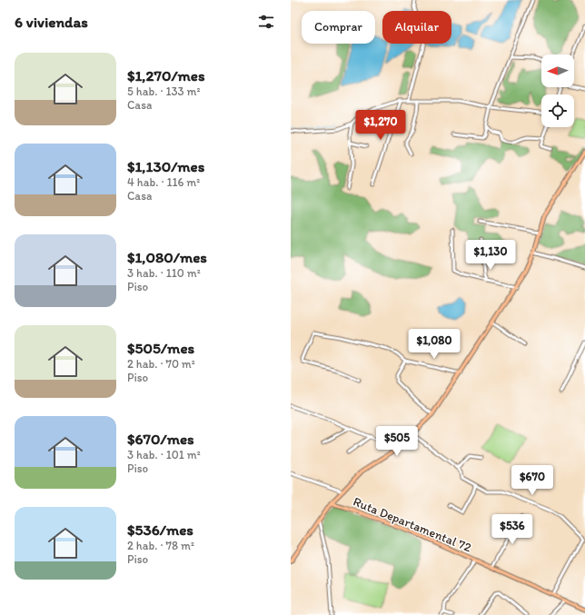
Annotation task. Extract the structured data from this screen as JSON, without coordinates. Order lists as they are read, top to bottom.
{
  "streets": {
    "main road": ["Ruta Departamental 72"]
  },
  "north": "left",
  "page": {
    "heading": "6 viviendas",
    "chip": ["Comprar", "Alquilar"],
    "list": [
      {
        "name": "$1,270/mes",
        "note": "5 hab. · 133 m² · Casa"
      },
      {
        "name": "$1,130/mes",
        "note": "4 hab. · 116 m² · Casa"
      },
      {
        "name": "$1,080/mes",
        "note": "3 hab. · 110 m² · Piso"
      },
      {
        "name": "$505/mes",
        "note": "2 hab. · 70 m² · Piso"
      },
      {
        "name": "$670/mes",
        "note": "3 hab. · 101 m² · Piso"
      },
      {
        "name": "$536/mes",
        "note": "2 hab. · 78 m² · Piso"
      }
    ],
    "price": [
      "$1,270",
      "$1,130",
      "$1,080",
      "$505",
      "$670",
      "$536"
    ]
  }
}
